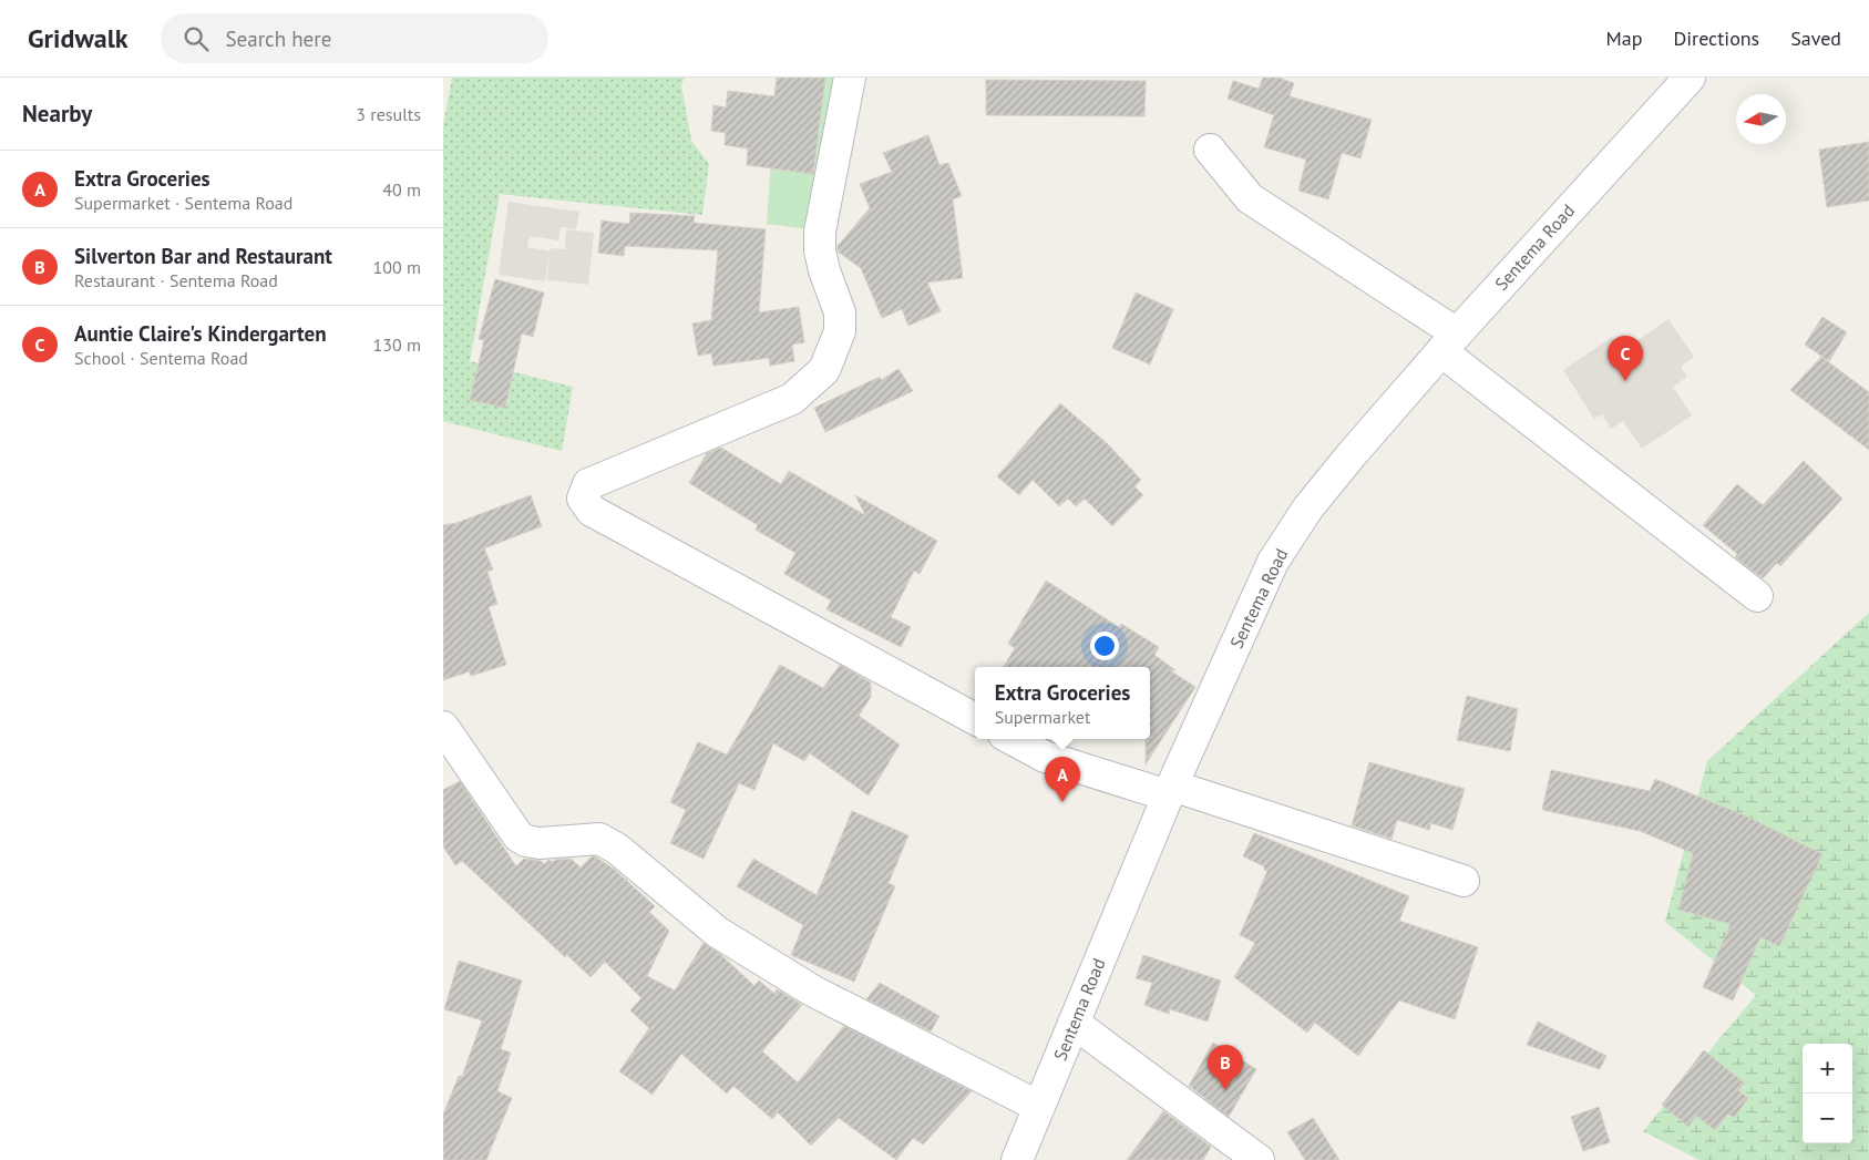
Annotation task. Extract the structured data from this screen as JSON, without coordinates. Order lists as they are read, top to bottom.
{
  "streets": {
    "street": ["Sentema Road"]
  },
  "north": "left",
  "page": {
    "header": "Gridwalk",
    "search": "Search here",
    "nav": ["Map", "Directions", "Saved"],
    "heading": ["Nearby", "3 results"],
    "list": [
      {
        "mark": "A",
        "name": "Extra Groceries",
        "note": "Supermarket · Sentema Road",
        "value": "40 m"
      },
      {
        "mark": "B",
        "name": "Silverton Bar and Restaurant",
        "note": "Restaurant · Sentema Road",
        "value": "100 m"
      },
      {
        "mark": "C",
        "name": "Auntie Claire's Kindergarten",
        "note": "School · Sentema Road",
        "value": "130 m"
      }
    ],
    "pins": ["C", "A", "B"],
    "popup": ["Extra Groceries", "Supermarket"],
    "map_buttons": ["+", "−"]
  }
}
